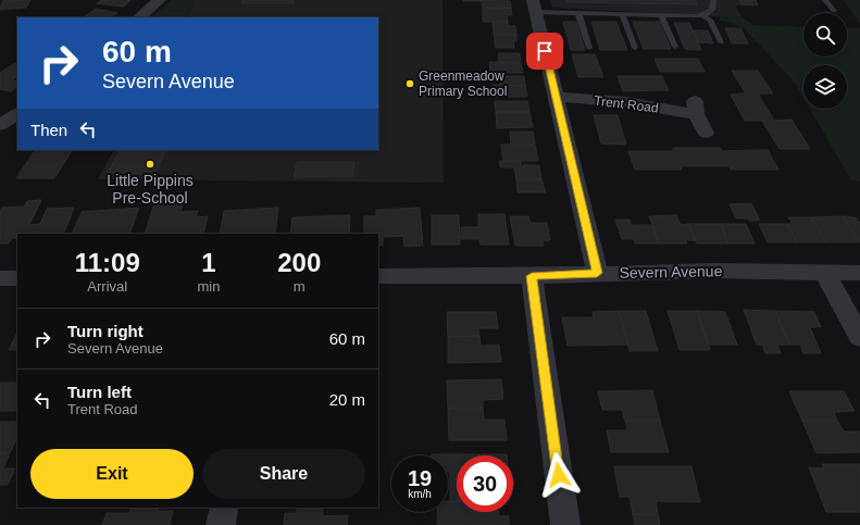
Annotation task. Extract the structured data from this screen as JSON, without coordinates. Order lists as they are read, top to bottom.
{
  "streets": {
    "street": ["Trent Road", "Severn Avenue"]
  },
  "places": ["Greenmeadow Primary School", "Little Pippins Pre-School"],
  "page": {
    "turn": ["60 m", "Severn Avenue"],
    "then": "Then",
    "eta": [
      "11:09",
      "Arrival",
      "1",
      "min",
      "200",
      "m"
    ],
    "list": [
      {
        "name": "Turn right",
        "note": "Severn Avenue",
        "value": "60 m"
      },
      {
        "name": "Turn left",
        "note": "Trent Road",
        "value": "20 m"
      }
    ],
    "buttons": ["Exit", "Share"],
    "speed": "19 km/h",
    "limit": "30"
  }
}
